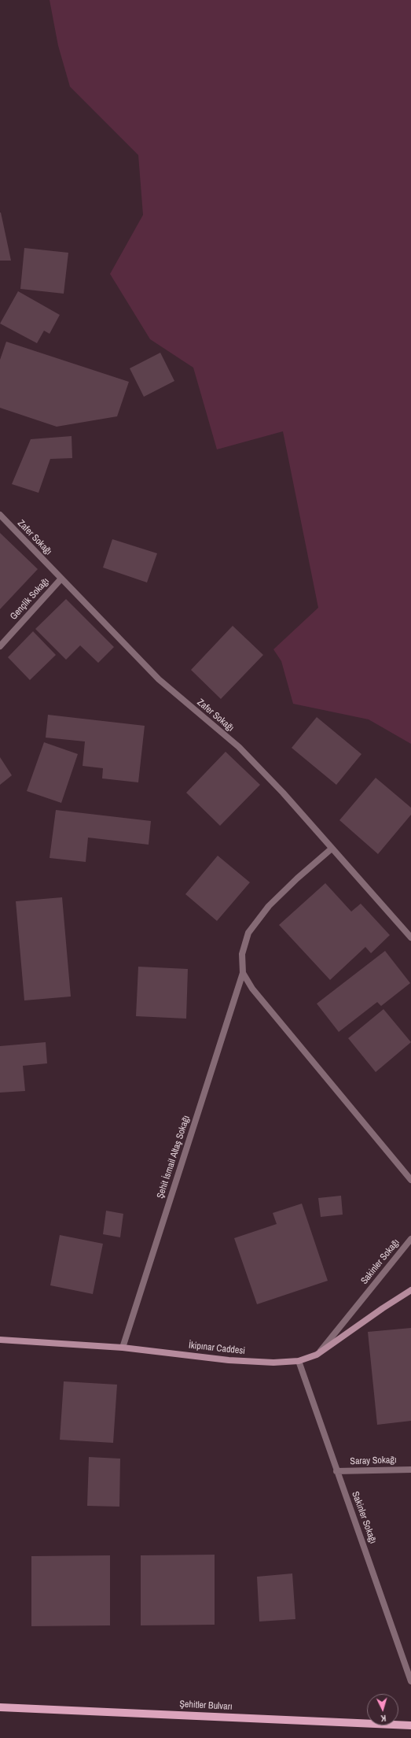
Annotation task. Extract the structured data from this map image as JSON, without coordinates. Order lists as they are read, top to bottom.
{
  "streets": {
    "main road": ["Şehitler Bulvarı"],
    "street": [
      "Zafer Sokağı",
      "Gençlik Sokağı",
      "Şehit İsmail Altaş Sokağı",
      "Sakinler Sokağı",
      "İkipınar Caddesi",
      "Saray Sokağı"
    ]
  },
  "crossings": [
    ["Zafer Sokağı", "Gençlik Sokağı"],
    ["Zafer Sokağı", "Şehit İsmail Altaş Sokağı"],
    ["Şehit İsmail Altaş Sokağı", "İkipınar Caddesi"],
    ["Sakinler Sokağı", "İkipınar Caddesi"],
    ["Sakinler Sokağı", "Saray Sokağı"]
  ],
  "north": "bottom"
}
